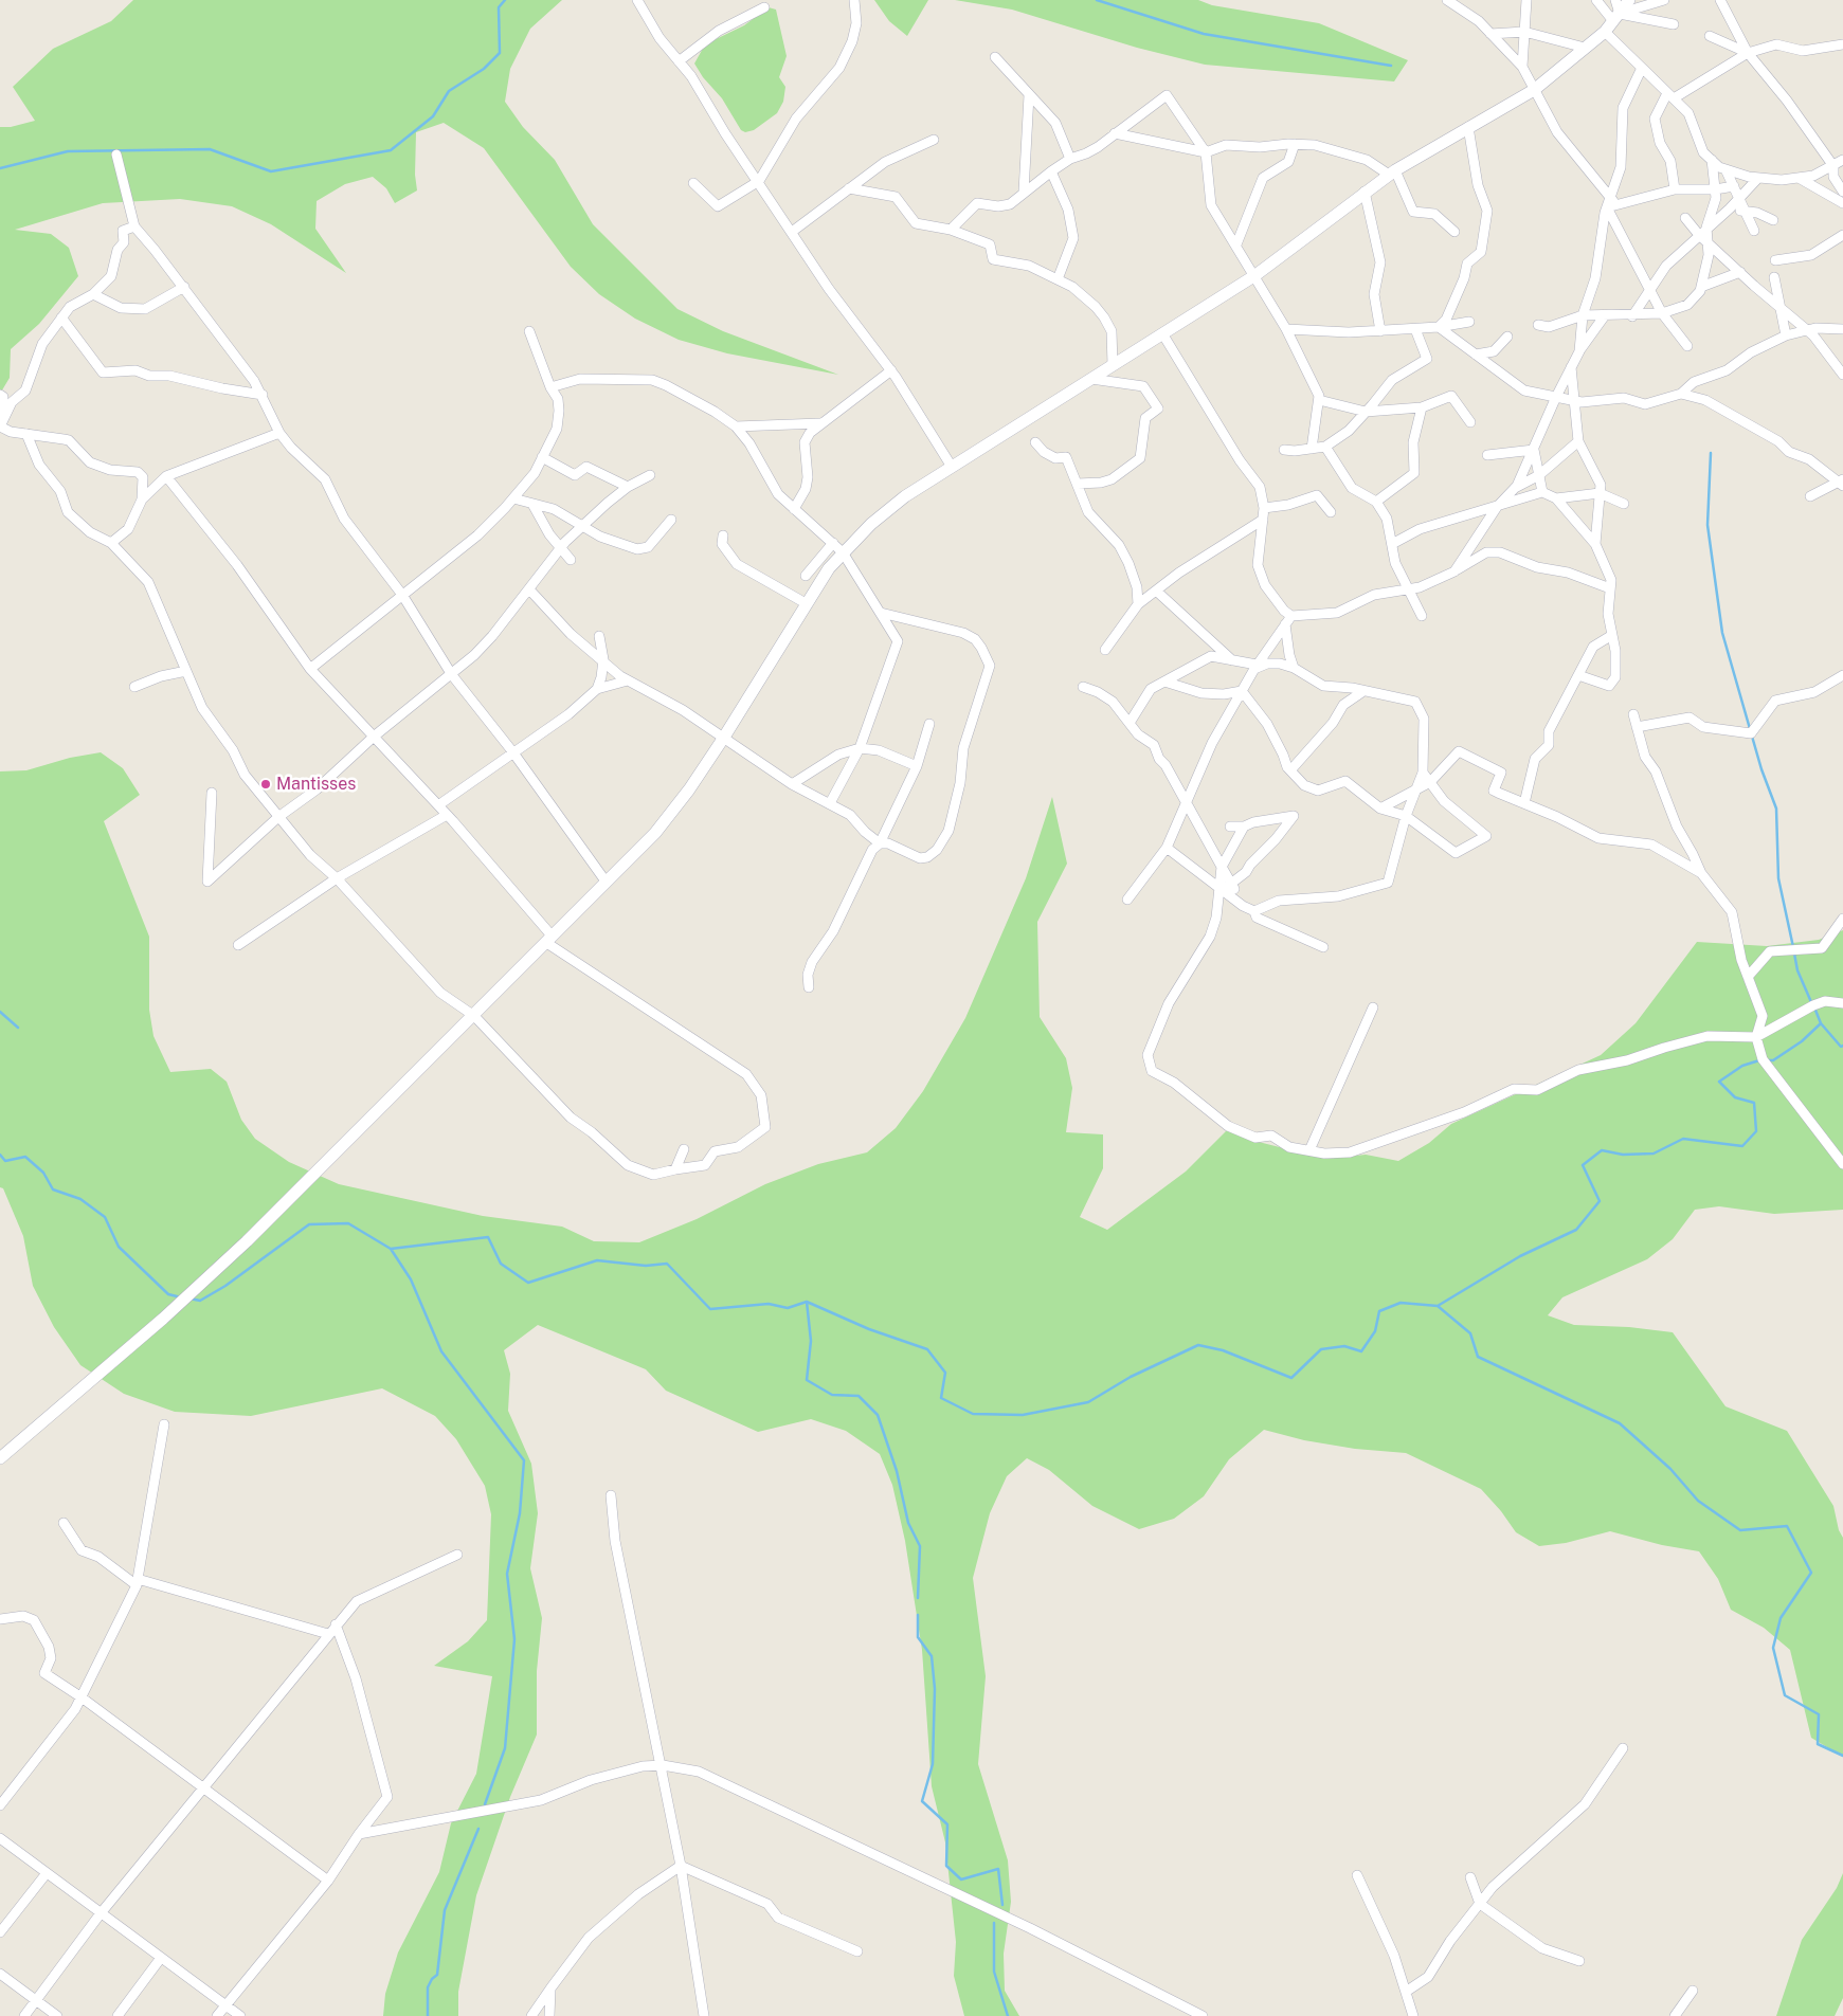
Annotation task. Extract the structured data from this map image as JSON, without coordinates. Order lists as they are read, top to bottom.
{
  "places": ["Mantisses"]
}
